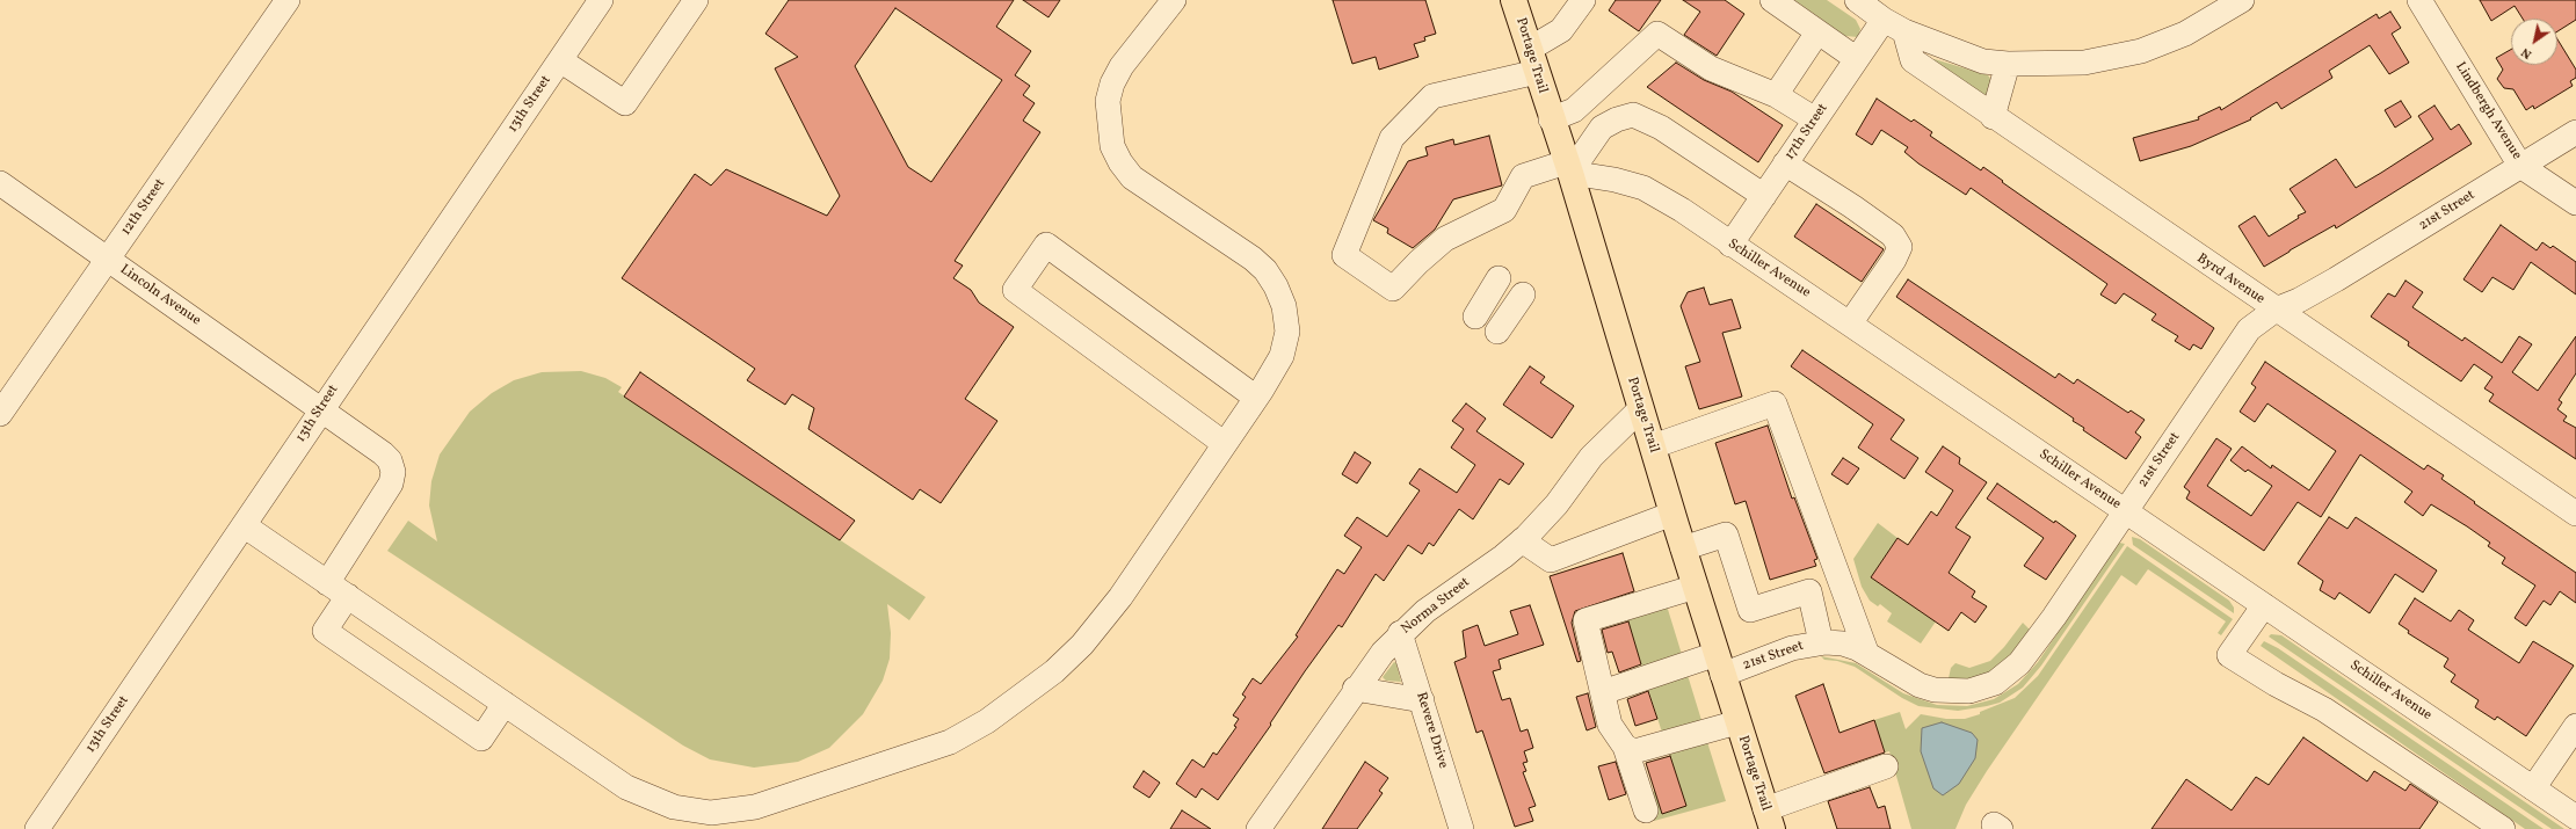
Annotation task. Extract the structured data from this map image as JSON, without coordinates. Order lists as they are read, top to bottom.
{
  "streets": {
    "main road": ["Portage Trail"],
    "street": [
      "13th Street",
      "Lindbergh Avenue",
      "17th Street",
      "12th Street",
      "21st Street",
      "Schiller Avenue",
      "Byrd Avenue",
      "Lincoln Avenue",
      "Norma Street",
      "Revere Drive"
    ]
  },
  "crossings": [
    ["Portage Trail", "21st Street"],
    ["Portage Trail", "Schiller Avenue"],
    ["Portage Trail", "Norma Street"],
    ["13th Street", "Lincoln Avenue"],
    ["Lindbergh Avenue", "21st Street"],
    ["17th Street", "Schiller Avenue"],
    ["12th Street", "Lincoln Avenue"],
    ["21st Street", "Schiller Avenue"],
    ["21st Street", "Byrd Avenue"],
    ["Norma Street", "Revere Drive"]
  ],
  "north": "bottom left"
}
